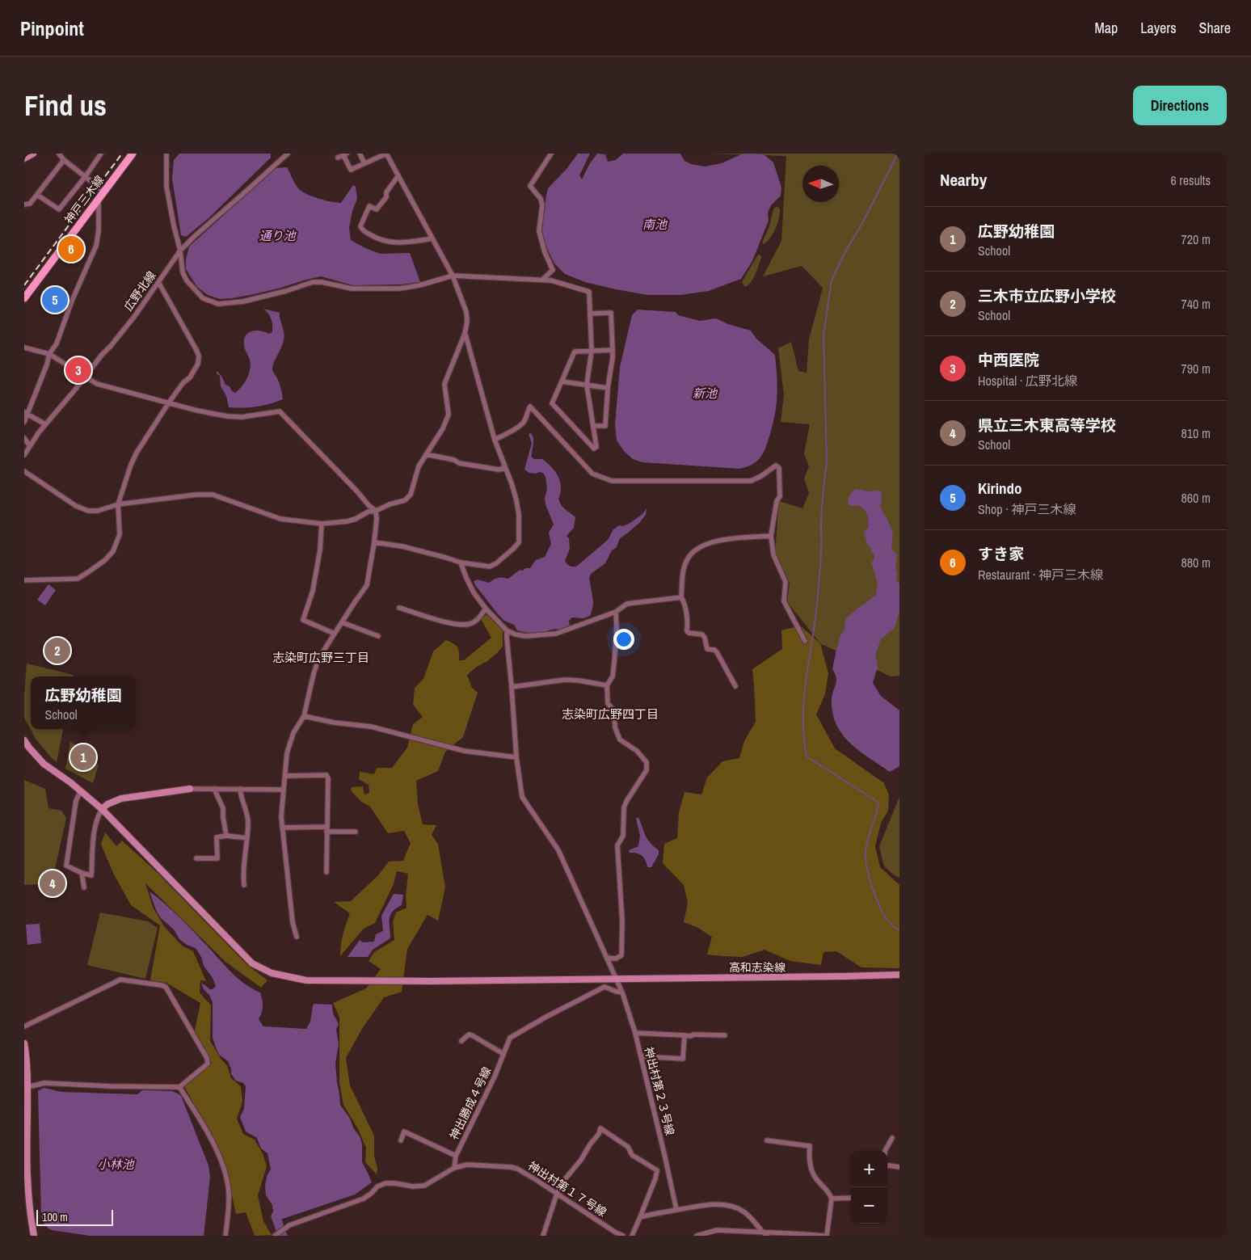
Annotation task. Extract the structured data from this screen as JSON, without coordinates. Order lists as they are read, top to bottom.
{
  "streets": {
    "main road": ["神戸三木線"],
    "street": [
      "広野北線",
      "高和志染線",
      "神出村第２３号線",
      "神出勝成４号線",
      "神出村第１７号線"
    ]
  },
  "crossings": [
    ["高和志染線", "神出村第２３号線"],
    ["神出村第２３号線", "神出勝成４号線"],
    ["神出勝成４号線", "神出村第１７号線"]
  ],
  "districts": ["志染町広野三丁目", "志染町広野四丁目"],
  "water": [
    "南池",
    "通り池",
    "新池",
    "小林池"
  ],
  "scale_bar": "100 m",
  "north": "left",
  "page": {
    "header": "Pinpoint",
    "nav": ["Map", "Layers", "Share"],
    "buttons": "Directions",
    "title": "Find us",
    "heading": ["Nearby", "6 results"],
    "list": [
      {
        "mark": "1",
        "name": "広野幼稚園",
        "note": "School",
        "value": "720 m"
      },
      {
        "mark": "2",
        "name": "三木市立広野小学校",
        "note": "School",
        "value": "740 m"
      },
      {
        "mark": "3",
        "name": "中西医院",
        "note": "Hospital · 広野北線",
        "value": "790 m"
      },
      {
        "mark": "4",
        "name": "県立三木東高等学校",
        "note": "School",
        "value": "810 m"
      },
      {
        "mark": "5",
        "name": "Kirindo",
        "note": "Shop · 神戸三木線",
        "value": "860 m"
      },
      {
        "mark": "6",
        "name": "すき家",
        "note": "Restaurant · 神戸三木線",
        "value": "880 m"
      }
    ],
    "pins": [
      "6",
      "5",
      "3",
      "2",
      "1",
      "4"
    ],
    "popup": ["広野幼稚園", "School"],
    "map_buttons": ["+", "−"],
    "scale": "100 m"
  }
}
